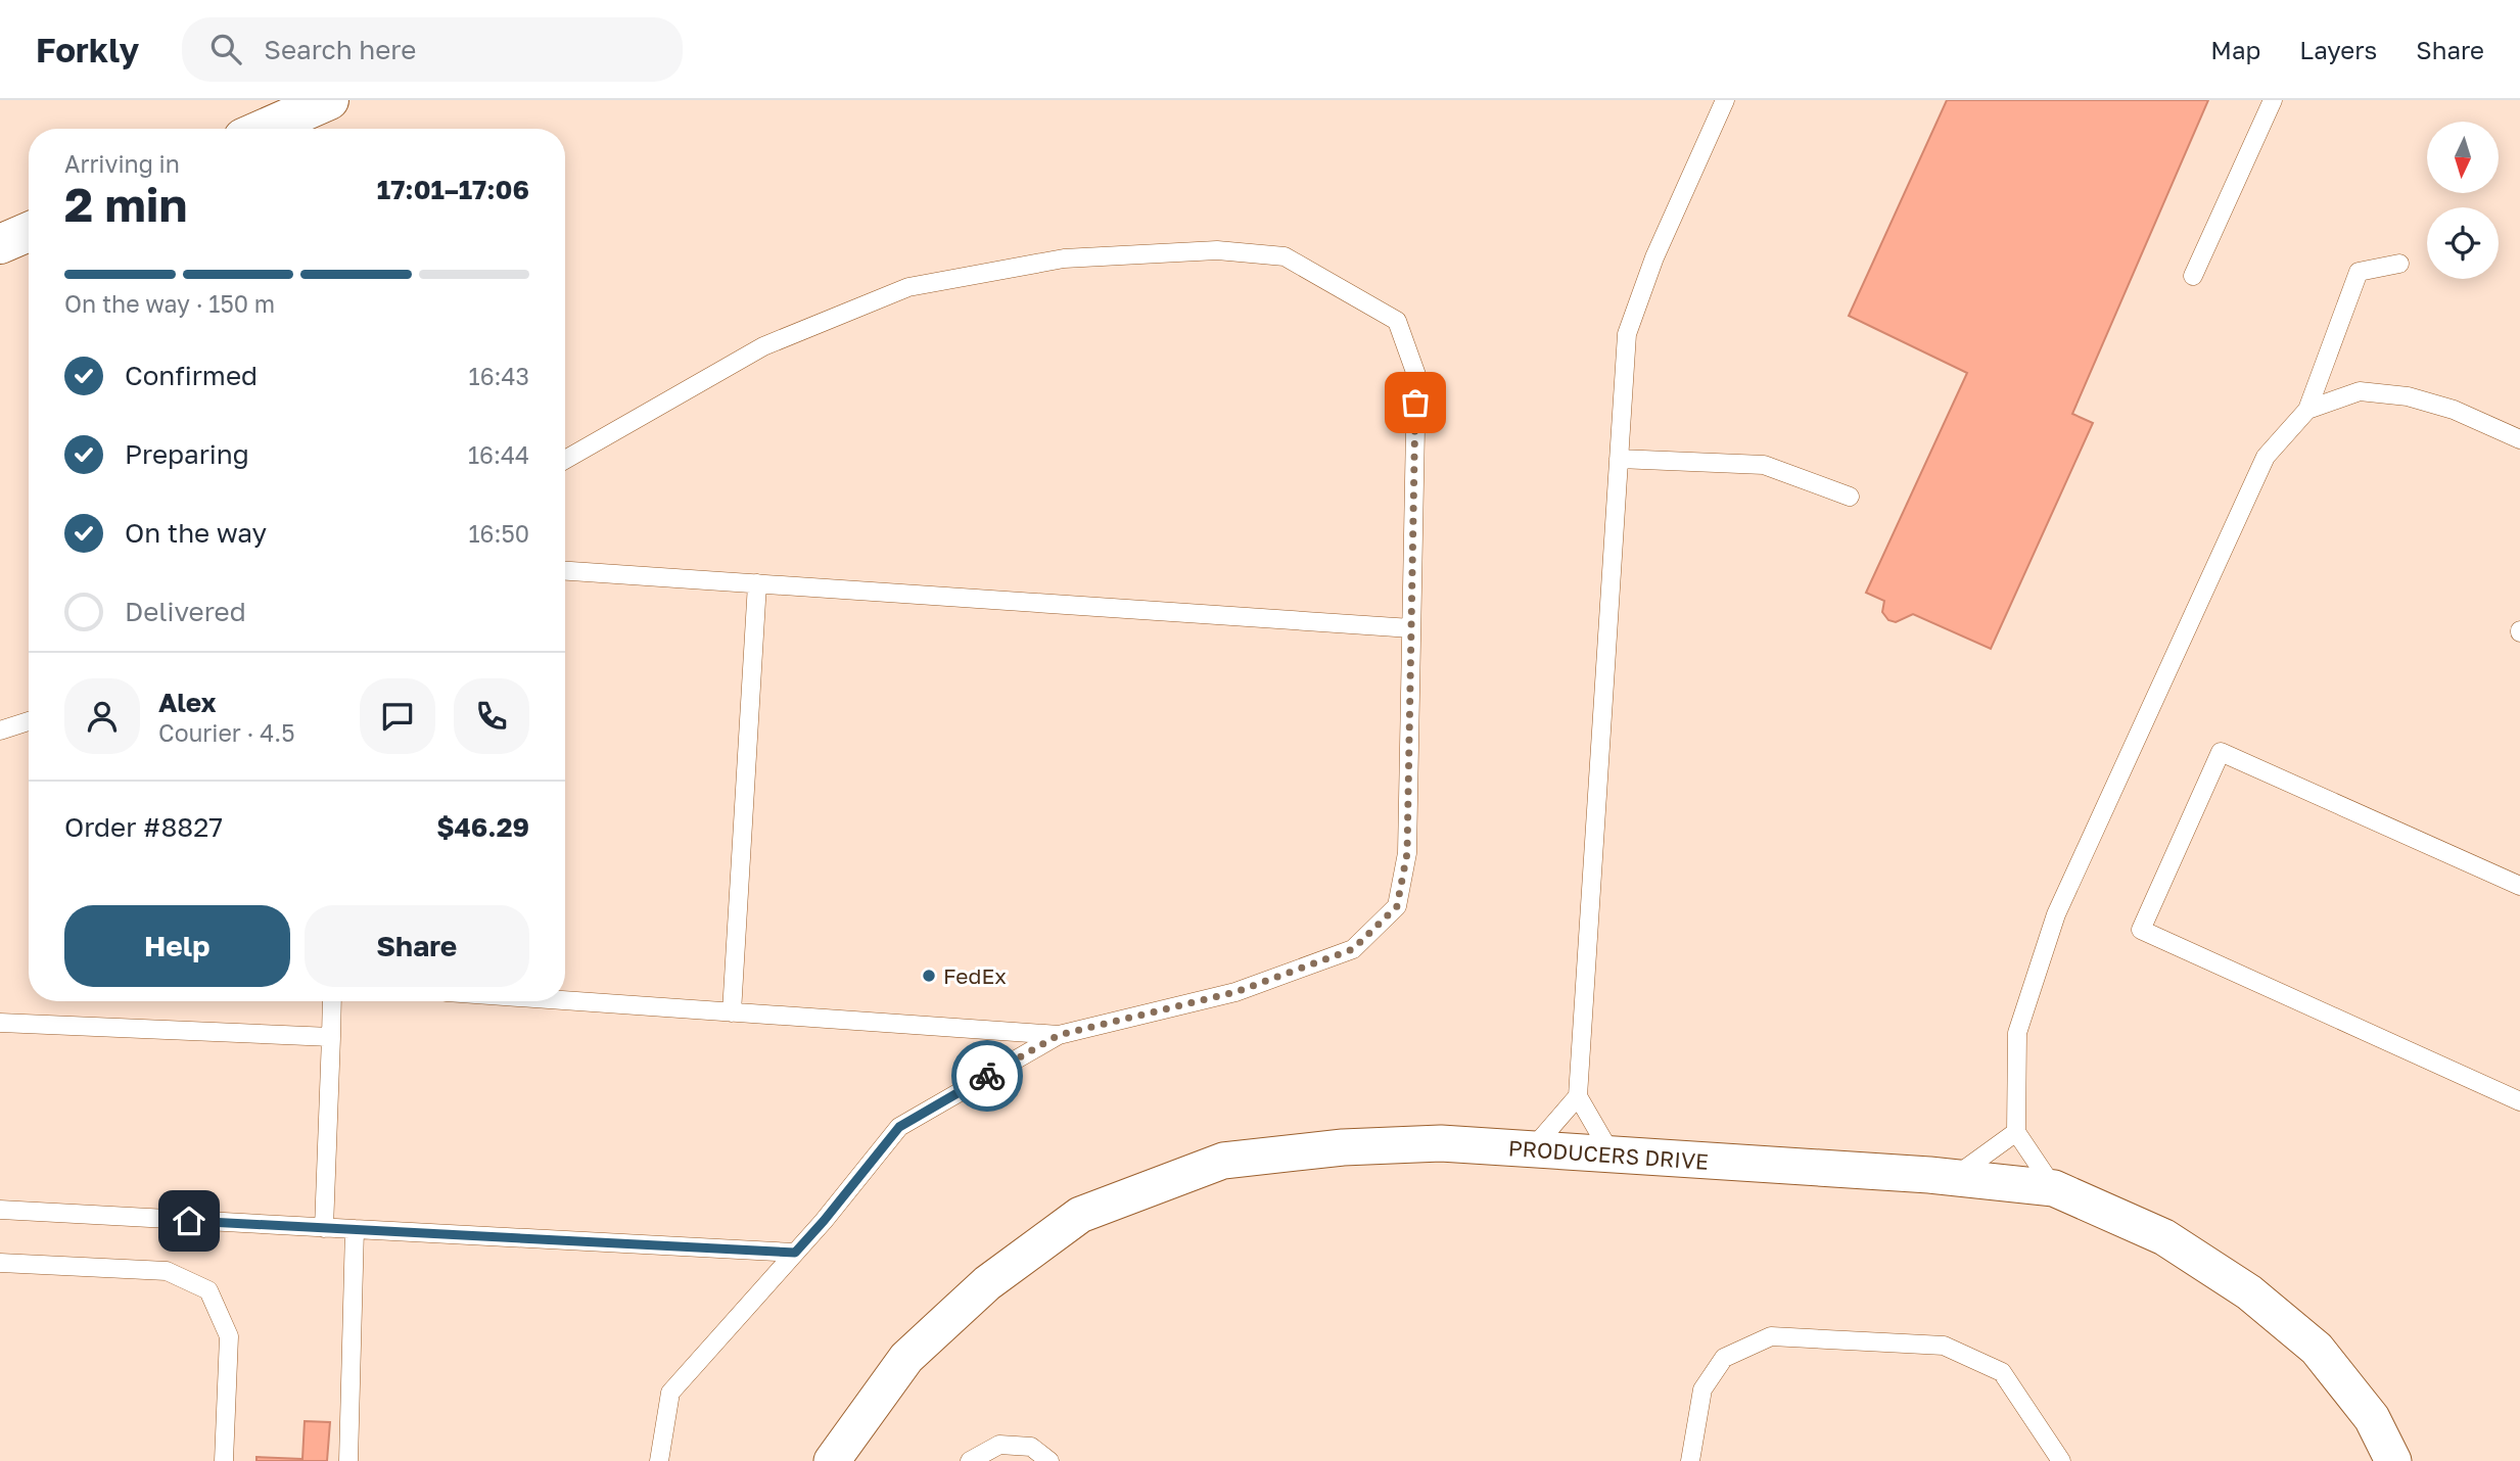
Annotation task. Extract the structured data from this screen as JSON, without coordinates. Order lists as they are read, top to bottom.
{
  "streets": {
    "street": ["PRODUCERS DRIVE"]
  },
  "places": ["FedEx"],
  "north": "bottom",
  "page": {
    "header": "Forkly",
    "search": "Search here",
    "nav": ["Map", "Layers", "Share"],
    "heading": ["2 min", "Arriving in", "17:01–17:06"],
    "panel": [
      "Alex",
      "Courier · 4.5",
      "Order #8827",
      "$46.29"
    ],
    "bar": "On the way · 150 m",
    "list": [
      ["Confirmed", "16:43"],
      ["Preparing", "16:44"],
      ["On the way", "16:50"],
      "Delivered"
    ],
    "buttons": ["Help", "Share"]
  }
}
